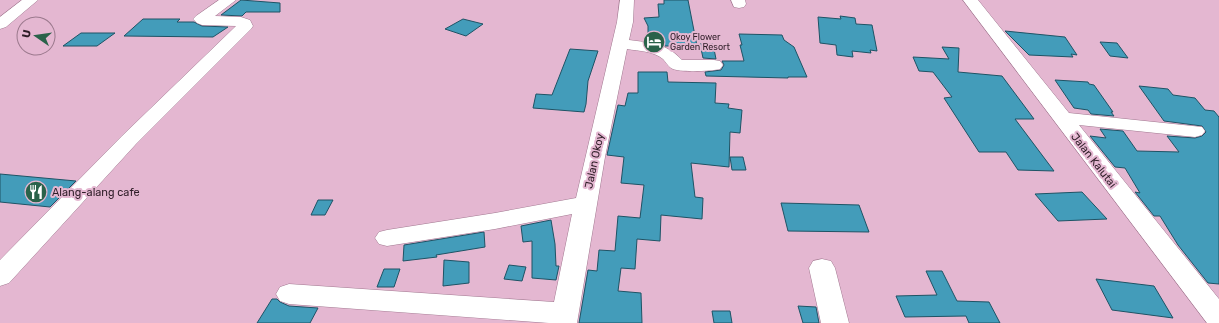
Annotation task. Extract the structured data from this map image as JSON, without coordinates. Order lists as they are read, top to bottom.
{
  "streets": {
    "street": ["Jalan Kalutai", "Jalan Okoy"]
  },
  "places": {
    "hotel": ["Okoy Flower Garden Resort"],
    "restaurant": ["Alang-alang cafe"]
  },
  "north": "left"
}
